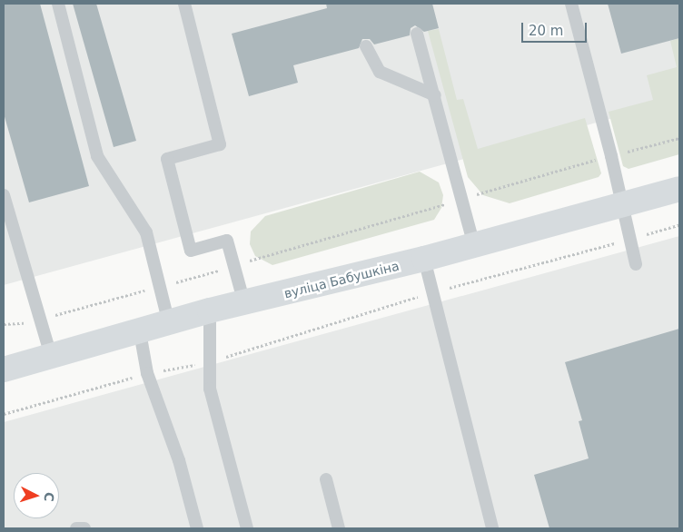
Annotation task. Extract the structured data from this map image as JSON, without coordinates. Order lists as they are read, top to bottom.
{
  "streets": {
    "street": ["вуліца Бабушкіна"]
  },
  "scale_bar": "20 m",
  "north": "right"
}
